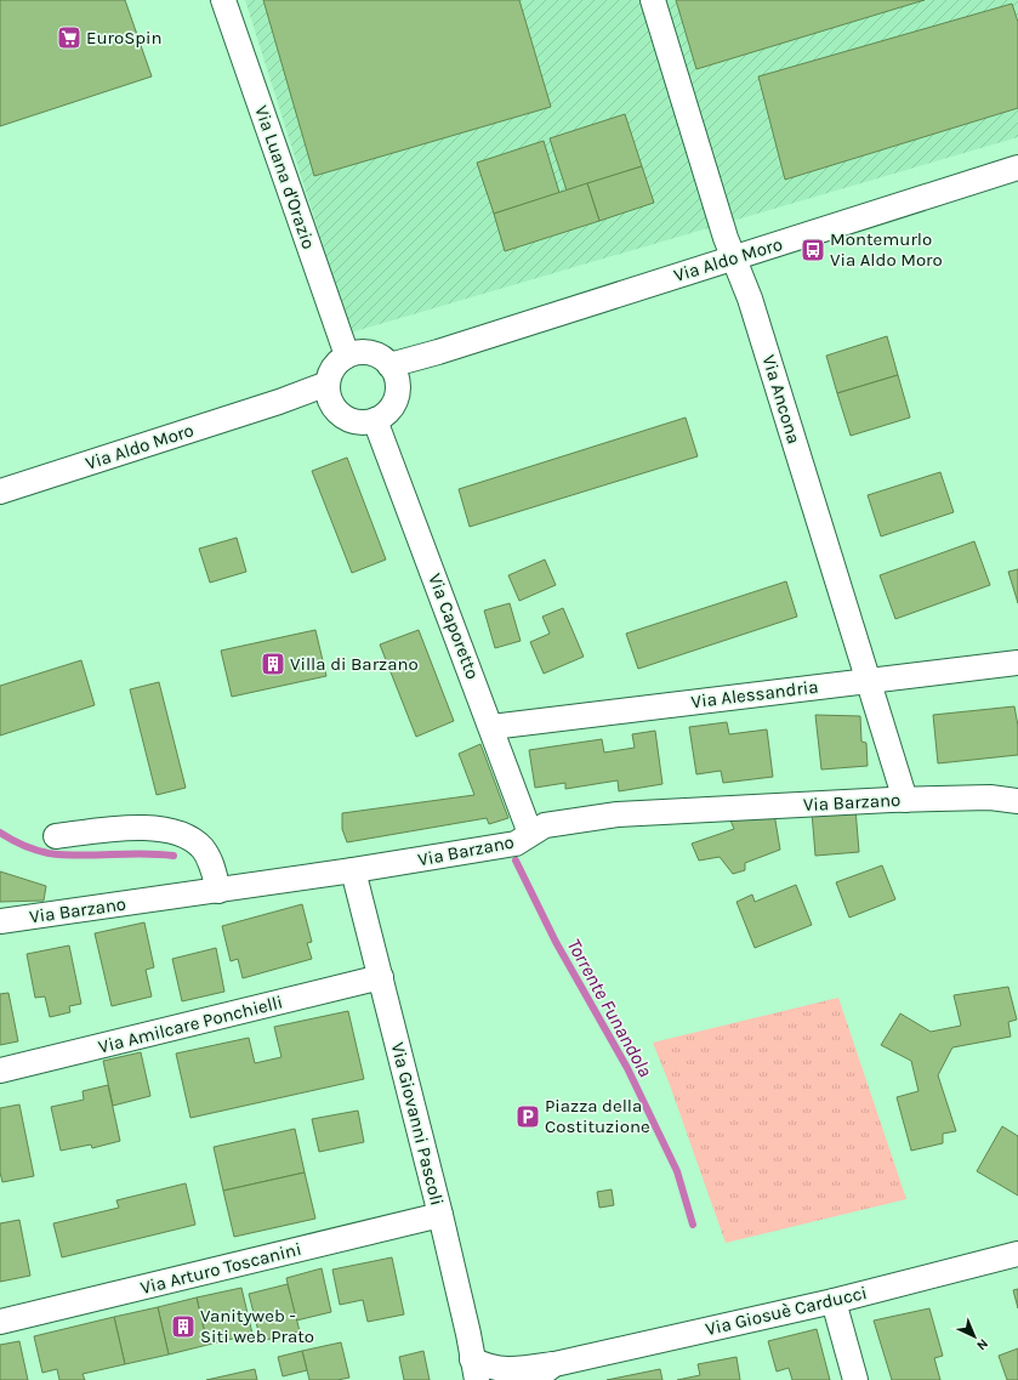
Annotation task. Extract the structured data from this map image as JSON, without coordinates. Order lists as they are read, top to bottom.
{
  "streets": {
    "street": [
      "Via Luana d'Orazio",
      "Via Aldo Moro",
      "Via Ancona",
      "Via Caporetto",
      "Via Alessandria",
      "Via Barzano",
      "Via Amilcare Ponchielli",
      "Via Giovanni Pascoli",
      "Via Arturo Toscanini",
      "Via Giosuè Carducci"
    ]
  },
  "crossings": [
    ["Via Luana d'Orazio", "Via Aldo Moro"],
    ["Via Luana d'Orazio", "Via Caporetto"],
    ["Via Aldo Moro", "Via Ancona"],
    ["Via Aldo Moro", "Via Caporetto"],
    ["Via Ancona", "Via Alessandria"],
    ["Via Ancona", "Via Barzano"],
    ["Via Caporetto", "Via Alessandria"],
    ["Via Caporetto", "Via Barzano"],
    ["Via Barzano", "Via Giovanni Pascoli"],
    ["Via Amilcare Ponchielli", "Via Giovanni Pascoli"],
    ["Via Giovanni Pascoli", "Via Arturo Toscanini"],
    ["Via Giovanni Pascoli", "Via Giosuè Carducci"]
  ],
  "water": ["Torrente Funandola"],
  "places": {
    "supermarket": ["EuroSpin"],
    "bus stop": ["Montemurlo Via Aldo Moro"],
    "building": ["Villa di Barzano", "Vanityweb - Siti web Prato"],
    "parking": ["Piazza della Costituzione"]
  },
  "north": "bottom right"
}
